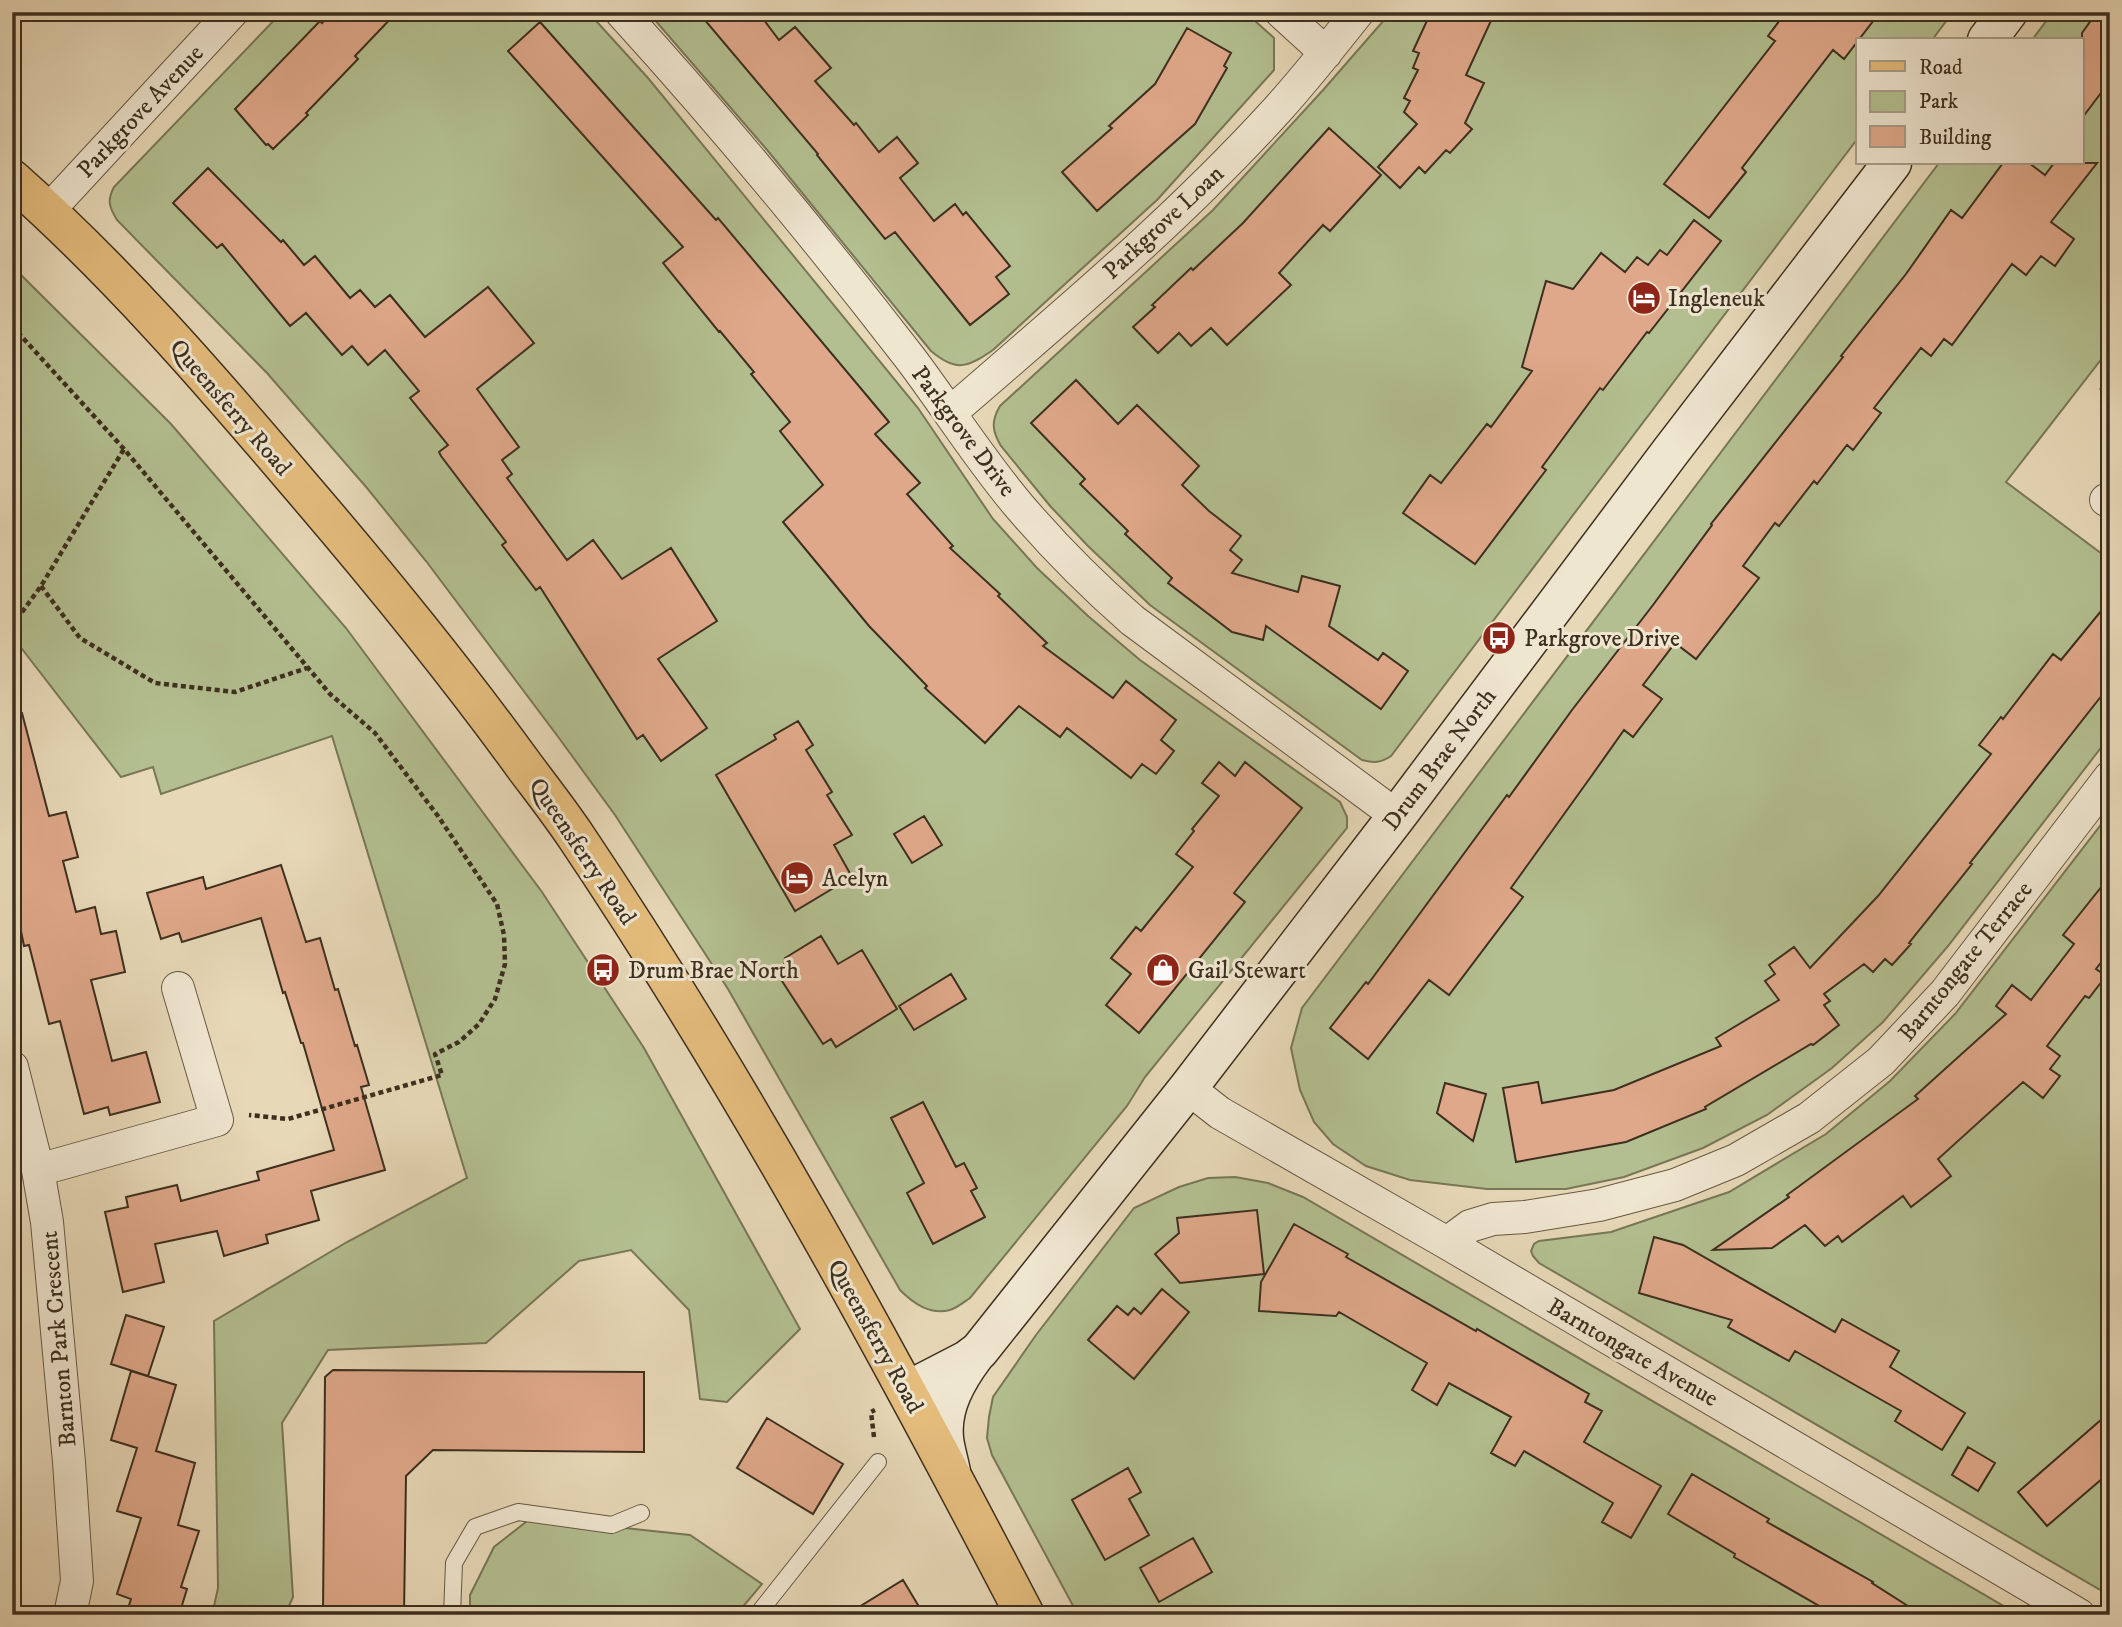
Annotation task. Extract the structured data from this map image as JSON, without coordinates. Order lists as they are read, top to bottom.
{
  "streets": {
    "main road": ["Queensferry Road", "Drum Brae North"],
    "street": [
      "Parkgrove Avenue",
      "Parkgrove Loan",
      "Parkgrove Drive",
      "Barntongate Terrace",
      "Barnton Park Crescent",
      "Barntongate Avenue"
    ]
  },
  "crossings": [
    ["Parkgrove Avenue", "Queensferry Road"],
    ["Parkgrove Loan", "Parkgrove Drive"],
    ["Queensferry Road", "Drum Brae North"],
    ["Parkgrove Drive", "Drum Brae North"],
    ["Drum Brae North", "Barntongate Avenue"],
    ["Barntongate Terrace", "Barntongate Avenue"]
  ],
  "places": {
    "hotel": ["Ingleneuk", "Acelyn"],
    "bus stop": ["Parkgrove Drive", "Drum Brae North"],
    "shop": ["Gail Stewart"]
  },
  "legend": ["Road", "Park", "Building"]
}
